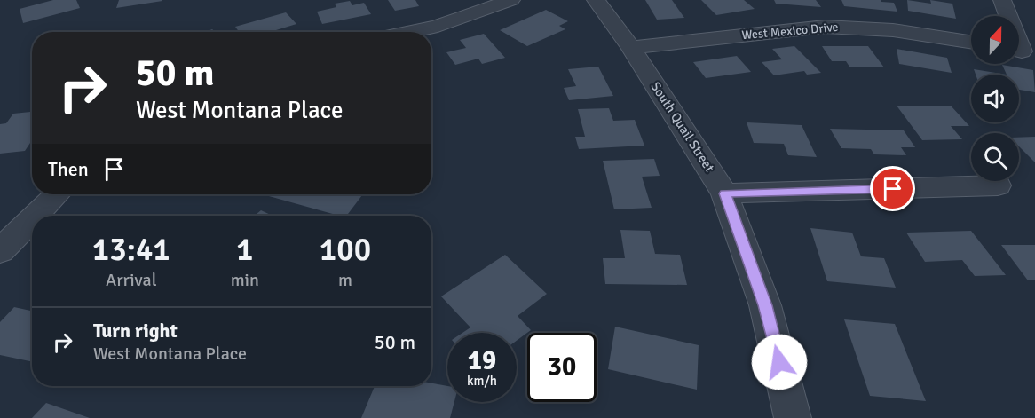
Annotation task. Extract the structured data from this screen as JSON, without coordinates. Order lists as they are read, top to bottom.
{
  "streets": {
    "street": ["West Mexico Drive", "South Quail Street"]
  },
  "crossings": [
    ["West Mexico Drive", "South Quail Street"]
  ],
  "north": "top",
  "page": {
    "turn": ["50 m", "West Montana Place"],
    "then": "Then",
    "eta": [
      "13:41",
      "Arrival",
      "1",
      "min",
      "100",
      "m"
    ],
    "list": [
      {
        "name": "Turn right",
        "note": "West Montana Place",
        "value": "50 m"
      }
    ],
    "speed": "19 km/h",
    "limit": "30"
  }
}
